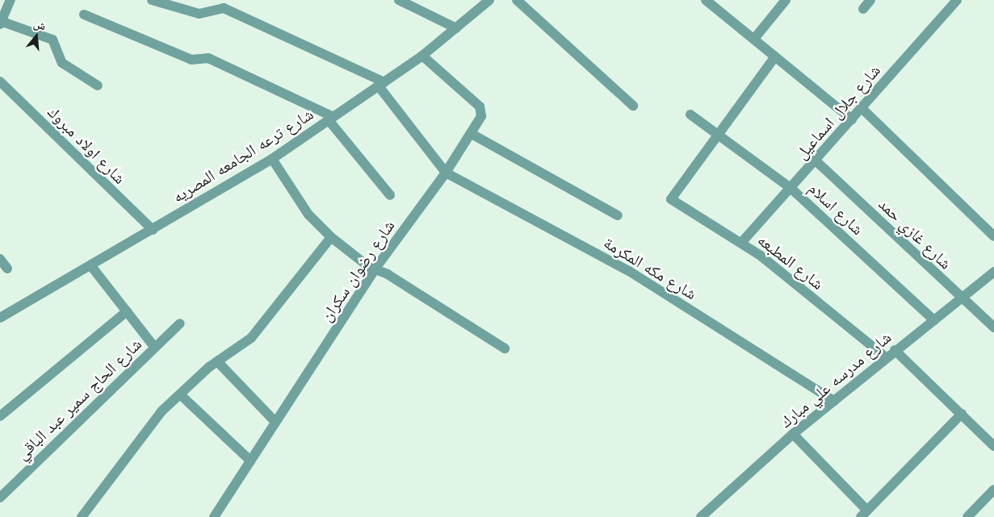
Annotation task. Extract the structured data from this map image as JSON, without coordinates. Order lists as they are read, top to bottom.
{
  "streets": {
    "street": [
      "شارع جلال اسماعيل",
      "شارع اولاد مبروك",
      "شارع ترعه الجامعه المصريه",
      "شارع اسلام",
      "شارع غازي حمد",
      "شارع المطبعه",
      "شارع مكه المكرمة",
      "شارع رضوان سكران",
      "شارع مدرسه علي مبارك",
      "شارع الحاج سمير عبد الباقي"
    ]
  },
  "crossings": [
    ["شارع جلال اسماعيل", "شارع اسلام"],
    ["شارع جلال اسماعيل", "شارع غازي حمد"],
    ["شارع جلال اسماعيل", "شارع المطبعه"],
    ["شارع اولاد مبروك", "شارع ترعه الجامعه المصريه"],
    ["شارع ترعه الجامعه المصريه", "شارع رضوان سكران"],
    ["شارع اسلام", "شارع المطبعه"],
    ["شارع اسلام", "شارع مدرسه علي مبارك"],
    ["شارع غازي حمد", "شارع مدرسه علي مبارك"],
    ["شارع المطبعه", "شارع مدرسه علي مبارك"],
    ["شارع مكه المكرمة", "شارع رضوان سكران"],
    ["شارع مكه المكرمة", "شارع مدرسه علي مبارك"]
  ],
  "north": "top"
}
